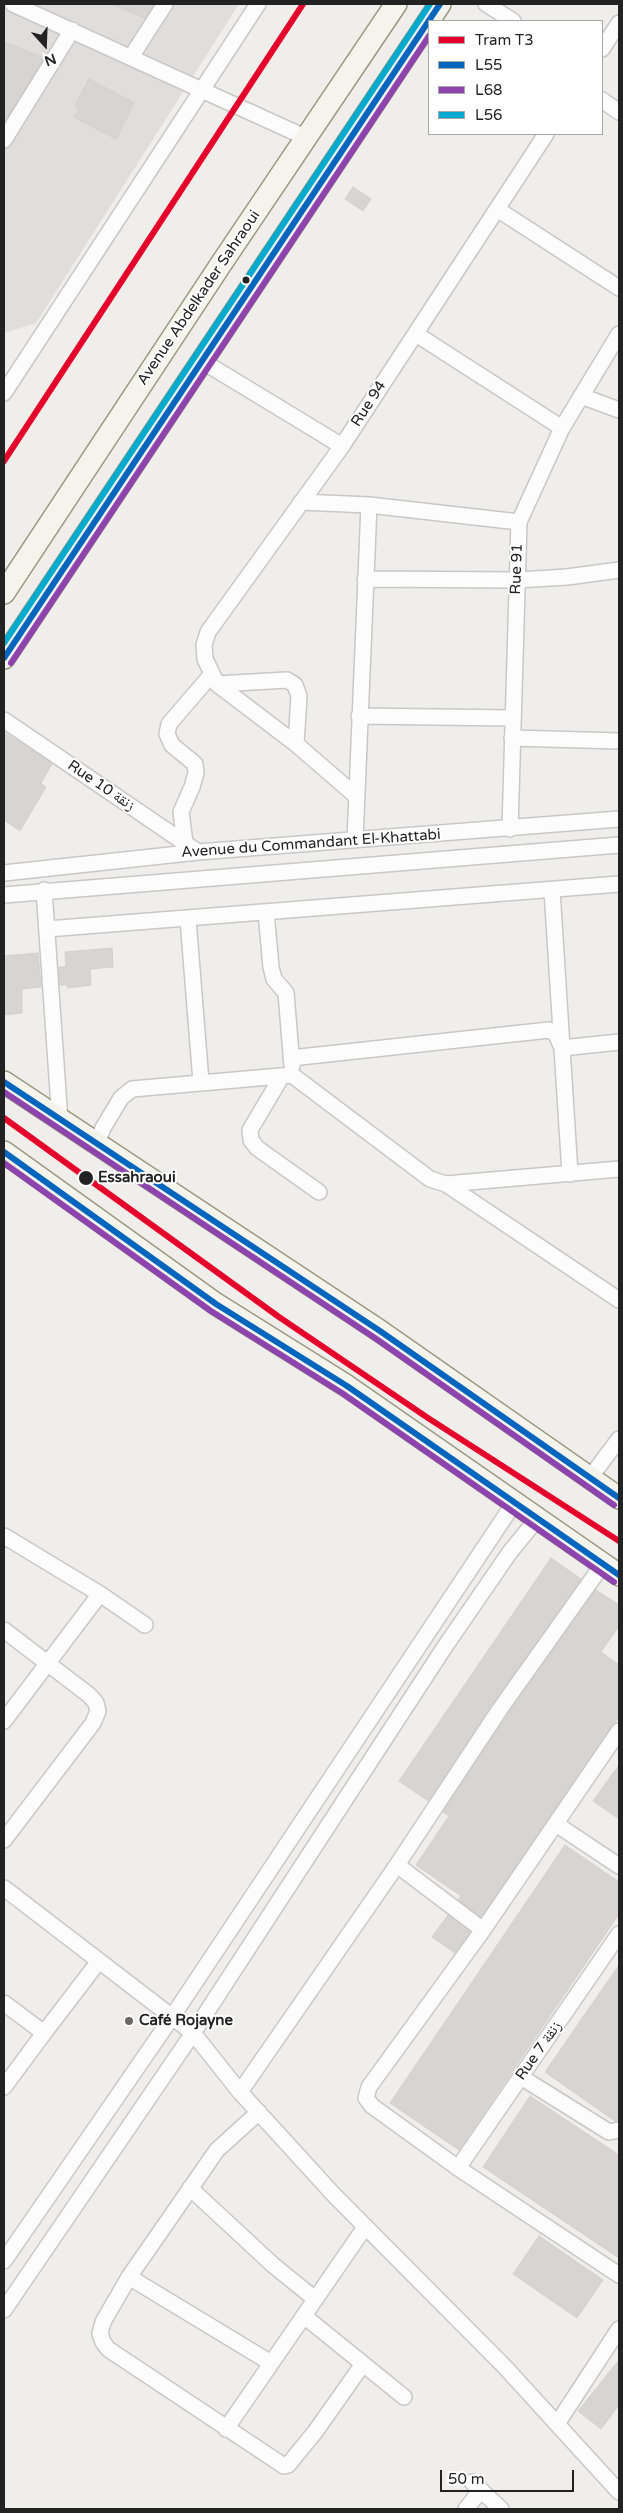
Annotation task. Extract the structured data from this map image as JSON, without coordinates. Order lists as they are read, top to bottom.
{
  "streets": {
    "main road": ["Avenue Abdelkader Sahraoui"],
    "street": [
      "Rue 94",
      "Rue 91",
      "Rue 10 زنقة",
      "Avenue du Commandant El-Khattabi",
      "Rue 7 زنقة"
    ]
  },
  "crossings": [
    ["Rue 91", "Avenue du Commandant El-Khattabi"],
    ["Rue 10 زنقة", "Avenue du Commandant El-Khattabi"]
  ],
  "places": ["Essahraoui", "Café Rojayne"],
  "lines": [
    "tram line T3",
    "transit line L55",
    "transit line L56",
    "transit line L68"
  ],
  "legend": [
    "Tram T3",
    "L55",
    "L68",
    "L56"
  ],
  "scale_bar": "50 m",
  "north": "bottom"
}
